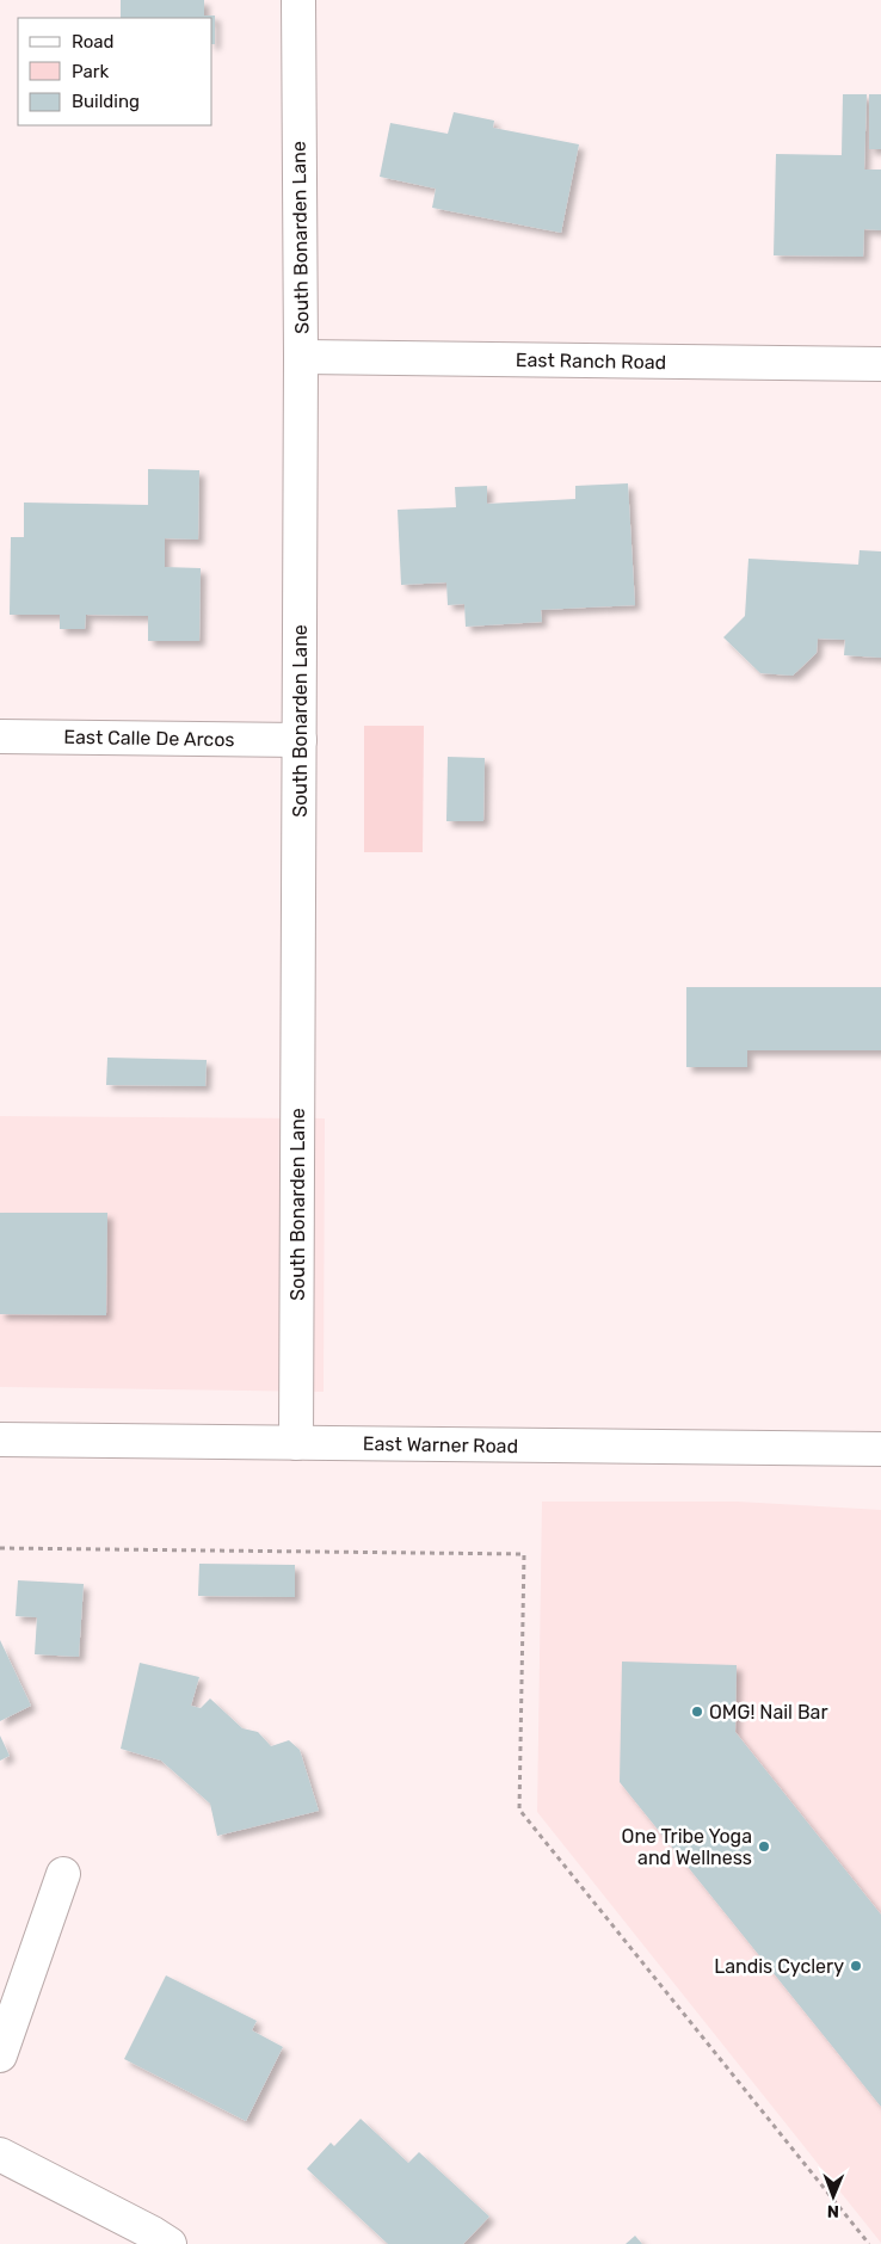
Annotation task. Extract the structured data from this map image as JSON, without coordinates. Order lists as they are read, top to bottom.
{
  "streets": {
    "street": [
      "South Bonarden Lane",
      "East Ranch Road",
      "East Calle De Arcos",
      "East Warner Road"
    ]
  },
  "crossings": [
    ["South Bonarden Lane", "East Ranch Road"],
    ["South Bonarden Lane", "East Calle De Arcos"],
    ["South Bonarden Lane", "East Warner Road"]
  ],
  "places": ["OMG! Nail Bar", "One Tribe Yoga and Wellness", "Landis Cyclery"],
  "legend": ["Road", "Park", "Building"],
  "north": "bottom"
}
